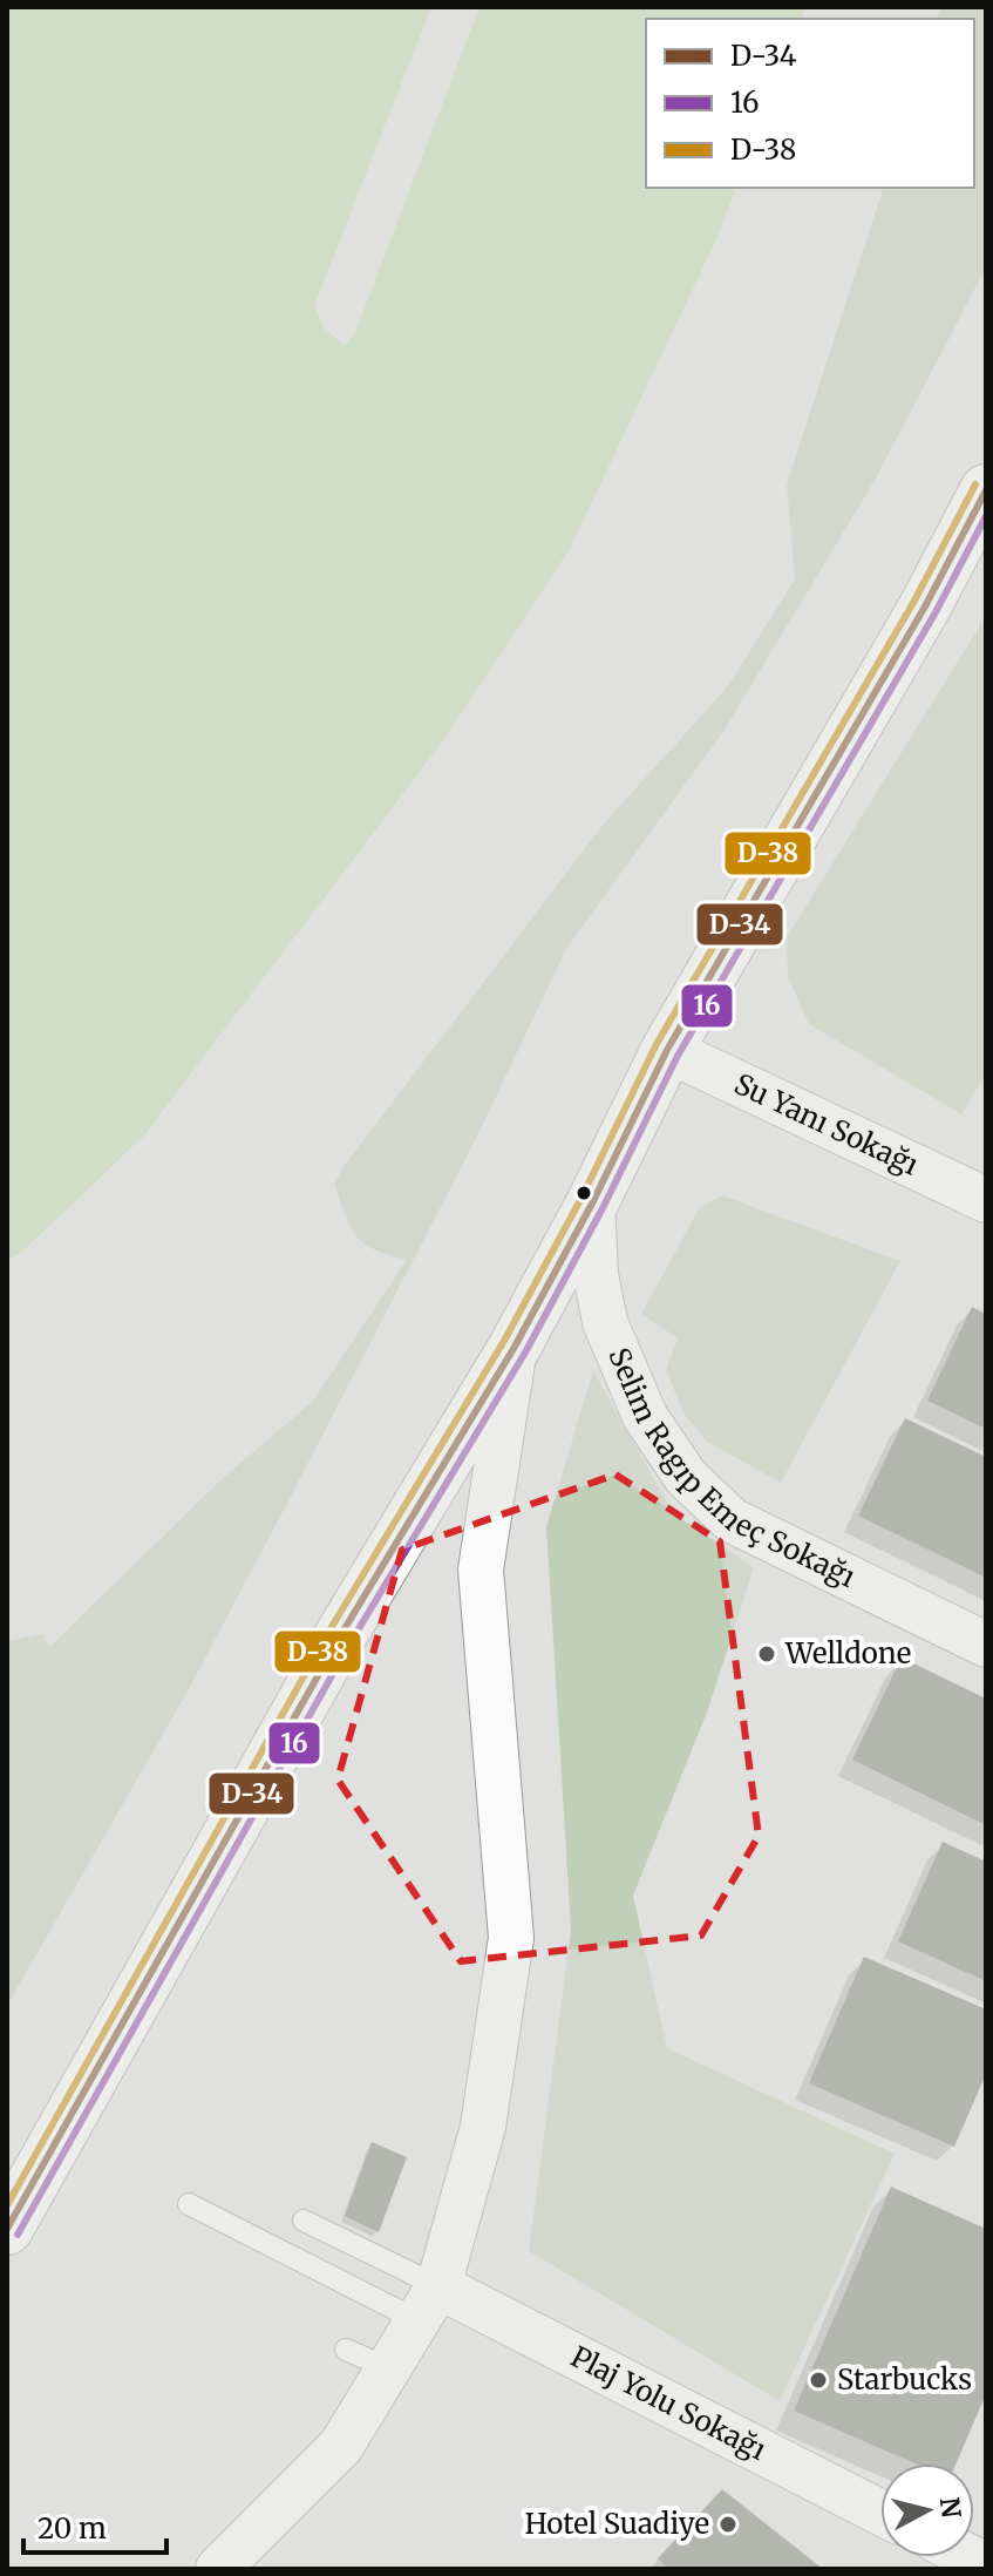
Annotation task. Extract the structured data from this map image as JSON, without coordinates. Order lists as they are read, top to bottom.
{
  "streets": {
    "street": ["Su Yanı Sokağı", "Selim Ragıp Emeç Sokağı", "Plaj Yolu Sokağı"]
  },
  "places": ["Welldone", "Starbucks", "Hotel Suadiye"],
  "lines": ["transit line D-38", "transit line D-34", "transit line 16"],
  "legend": ["D-34", "16", "D-38"],
  "scale_bar": "20 m",
  "north": "right"
}
